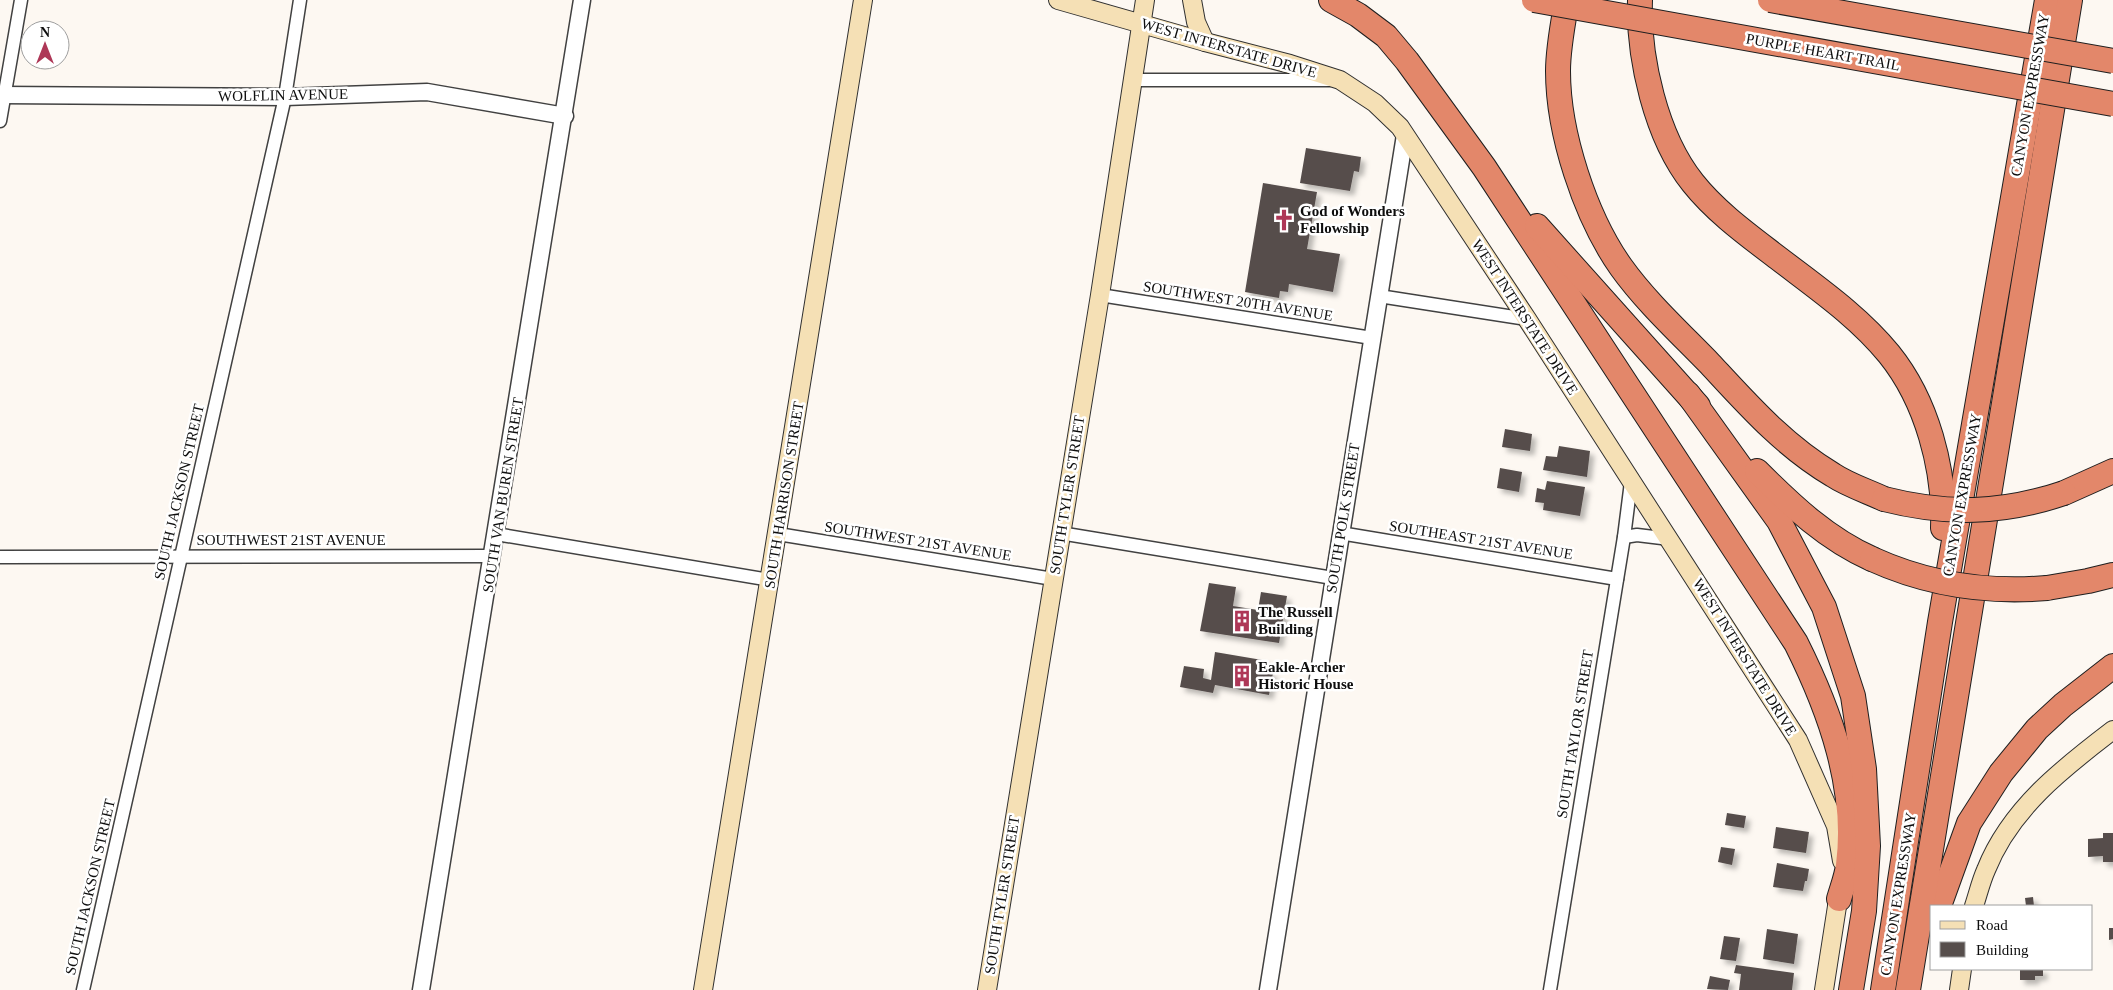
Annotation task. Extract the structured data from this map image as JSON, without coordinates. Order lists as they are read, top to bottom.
{
  "streets": {
    "highway": ["PURPLE HEART TRAIL", "CANYON EXPRESSWAY"],
    "main road": ["WEST INTERSTATE DRIVE", "SOUTH HARRISON STREET", "SOUTH TYLER STREET"],
    "street": [
      "WOLFLIN AVENUE",
      "SOUTHWEST 20TH AVENUE",
      "SOUTH JACKSON STREET",
      "SOUTH VAN BUREN STREET",
      "SOUTH POLK STREET",
      "SOUTHWEST 21ST AVENUE",
      "SOUTHEAST 21ST AVENUE",
      "SOUTH TAYLOR STREET"
    ]
  },
  "crossings": [
    ["WEST INTERSTATE DRIVE", "SOUTH TYLER STREET"],
    ["WEST INTERSTATE DRIVE", "SOUTH POLK STREET"],
    ["WEST INTERSTATE DRIVE", "SOUTH TAYLOR STREET"],
    ["WOLFLIN AVENUE", "SOUTH JACKSON STREET"],
    ["WOLFLIN AVENUE", "SOUTH VAN BUREN STREET"],
    ["SOUTHWEST 20TH AVENUE", "SOUTH TYLER STREET"],
    ["SOUTHWEST 20TH AVENUE", "SOUTH POLK STREET"],
    ["SOUTH JACKSON STREET", "SOUTHWEST 21ST AVENUE"],
    ["SOUTH VAN BUREN STREET", "SOUTHWEST 21ST AVENUE"],
    ["SOUTH HARRISON STREET", "SOUTHWEST 21ST AVENUE"],
    ["SOUTH TYLER STREET", "SOUTHWEST 21ST AVENUE"],
    ["SOUTH POLK STREET", "SOUTHEAST 21ST AVENUE"],
    ["SOUTHEAST 21ST AVENUE", "SOUTH TAYLOR STREET"]
  ],
  "places": {
    "church": ["God of Wonders Fellowship"],
    "building": ["The Russell Building", "Eakle-Archer Historic House"]
  },
  "legend": ["Road", "Building"],
  "north": "top"
}
